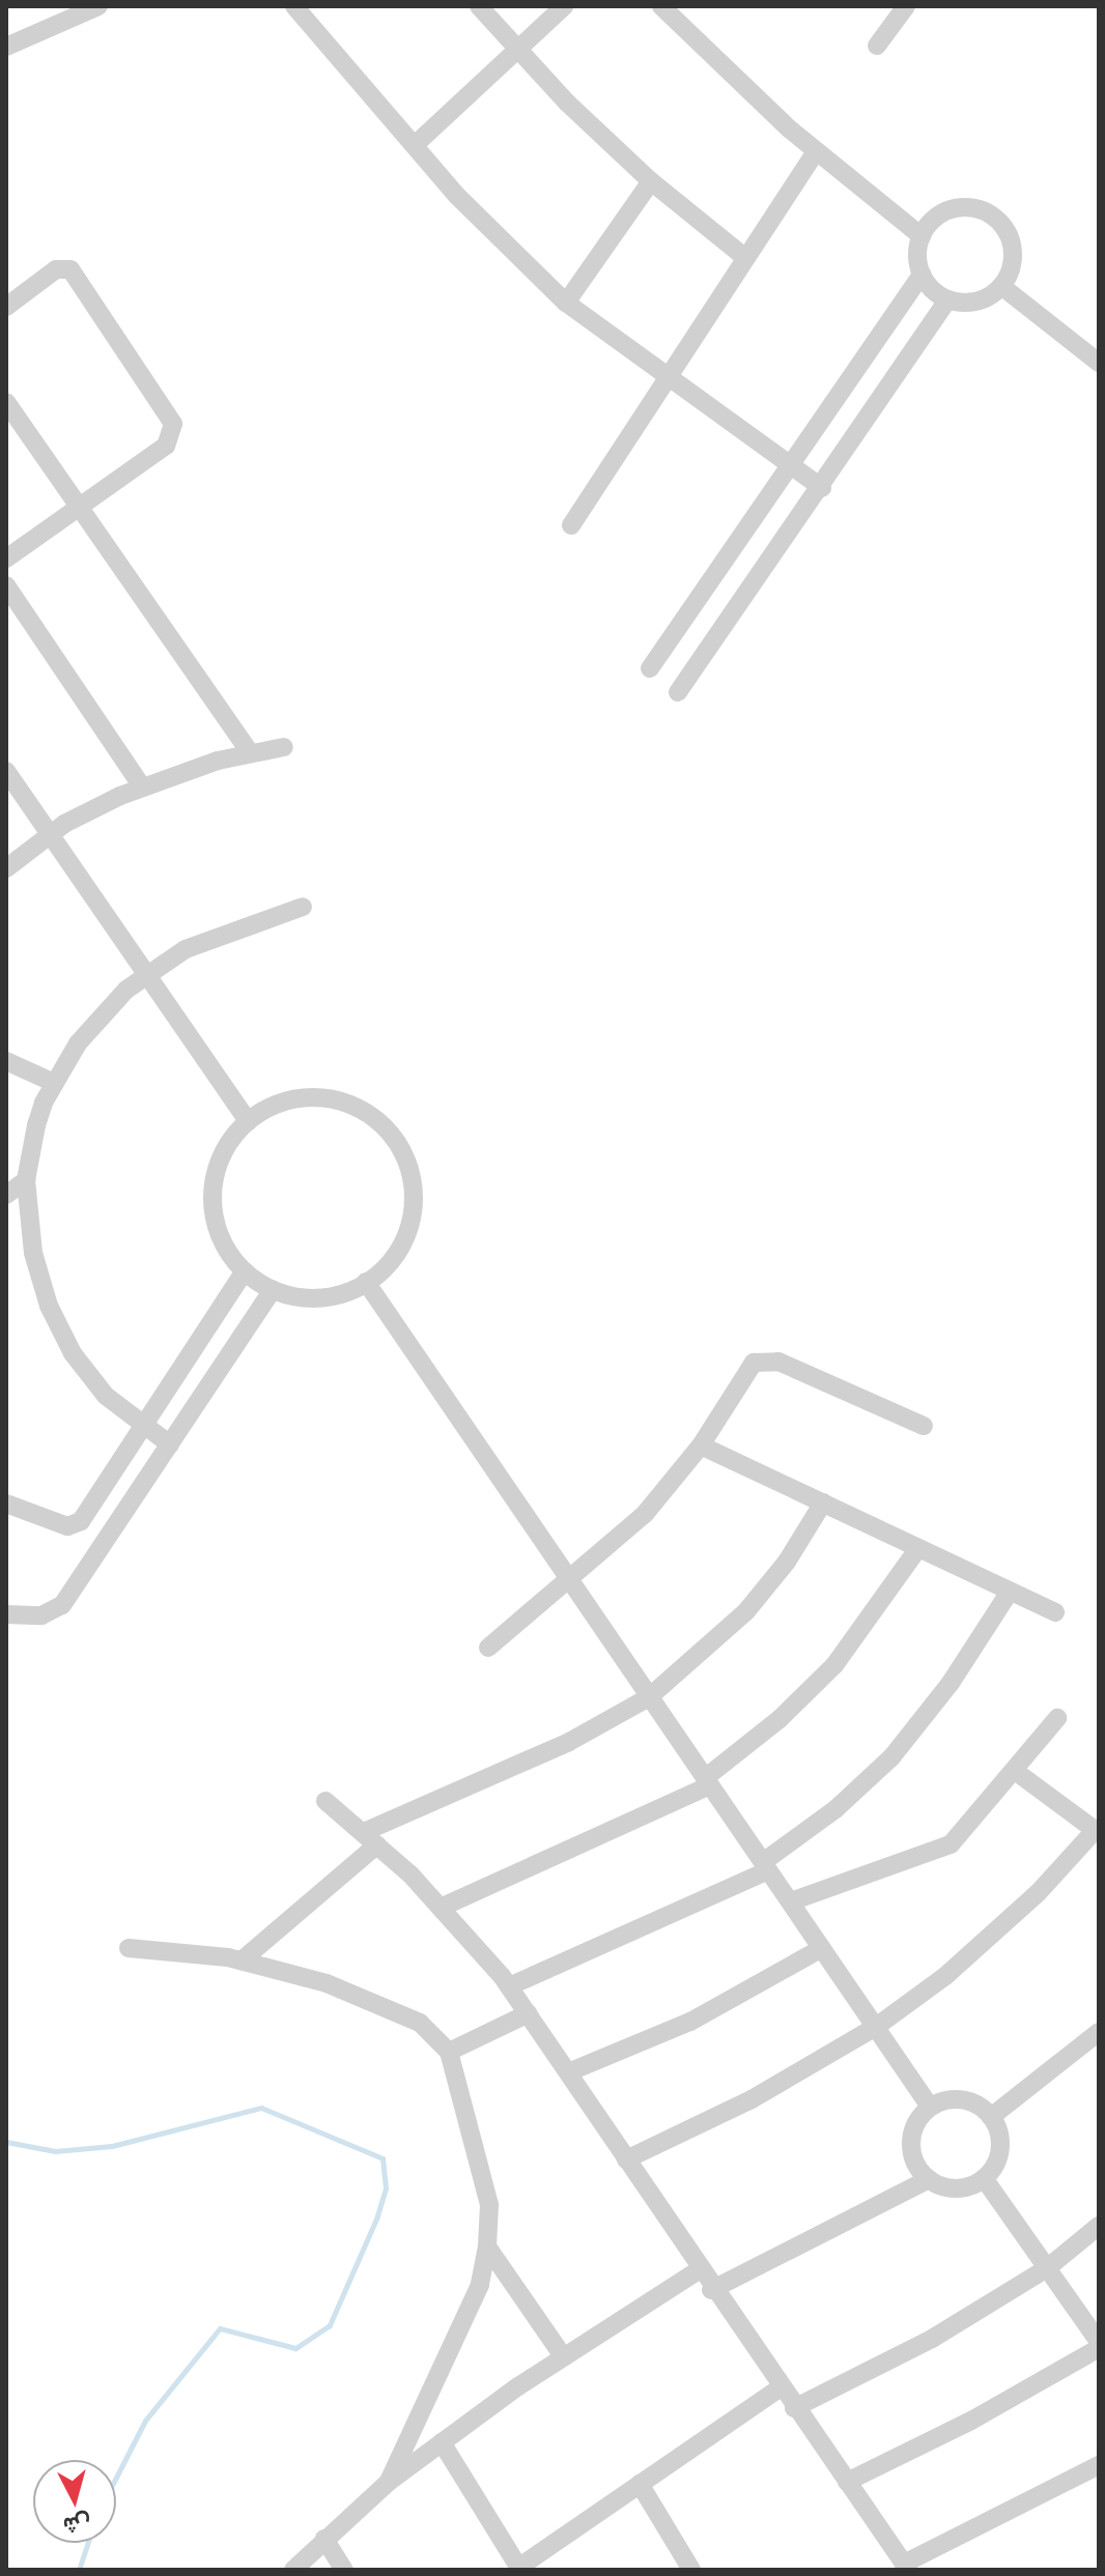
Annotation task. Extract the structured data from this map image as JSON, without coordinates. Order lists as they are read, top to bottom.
{
  "north": "bottom"
}
